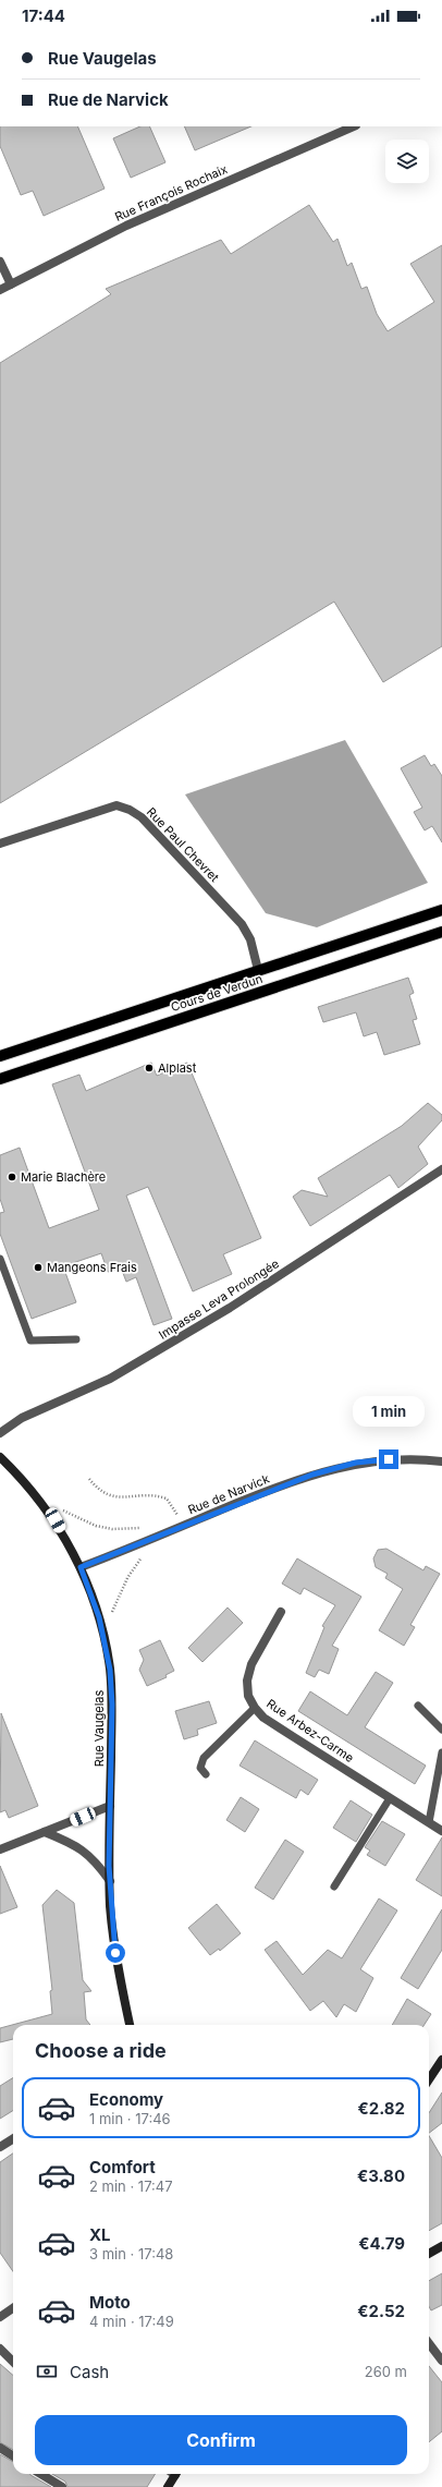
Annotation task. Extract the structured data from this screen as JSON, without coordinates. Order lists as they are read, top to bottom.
{
  "streets": {
    "main road": ["Cours de Verdun", "Rue Vaugelas"],
    "street": [
      "Rue François Rochaix",
      "Rue Paul Chevret",
      "Impasse Leva Prolongée",
      "Rue de Narvick",
      "Rue Arbez-Carme"
    ]
  },
  "crossings": [
    ["Rue Paul Chevret", "Cours de Verdun"],
    ["Rue de Narvick", "Rue Vaugelas"]
  ],
  "places": ["Alplast", "Marie Blachère", "Mangeons Frais"],
  "page": {
    "status": "17:44",
    "banner": ["Rue Vaugelas", "Rue de Narvick"],
    "bubble": "1 min",
    "heading": "Choose a ride",
    "list": [
      {
        "name": "Economy",
        "note": "1 min · 17:46",
        "value": "€2.82"
      },
      {
        "name": "Comfort",
        "note": "2 min · 17:47",
        "value": "€3.80"
      },
      {
        "name": "XL",
        "note": "3 min · 17:48",
        "value": "€4.79"
      },
      {
        "name": "Moto",
        "note": "4 min · 17:49",
        "value": "€2.52"
      }
    ],
    "pay": ["Cash", "260 m"],
    "buttons": "Confirm"
  }
}
